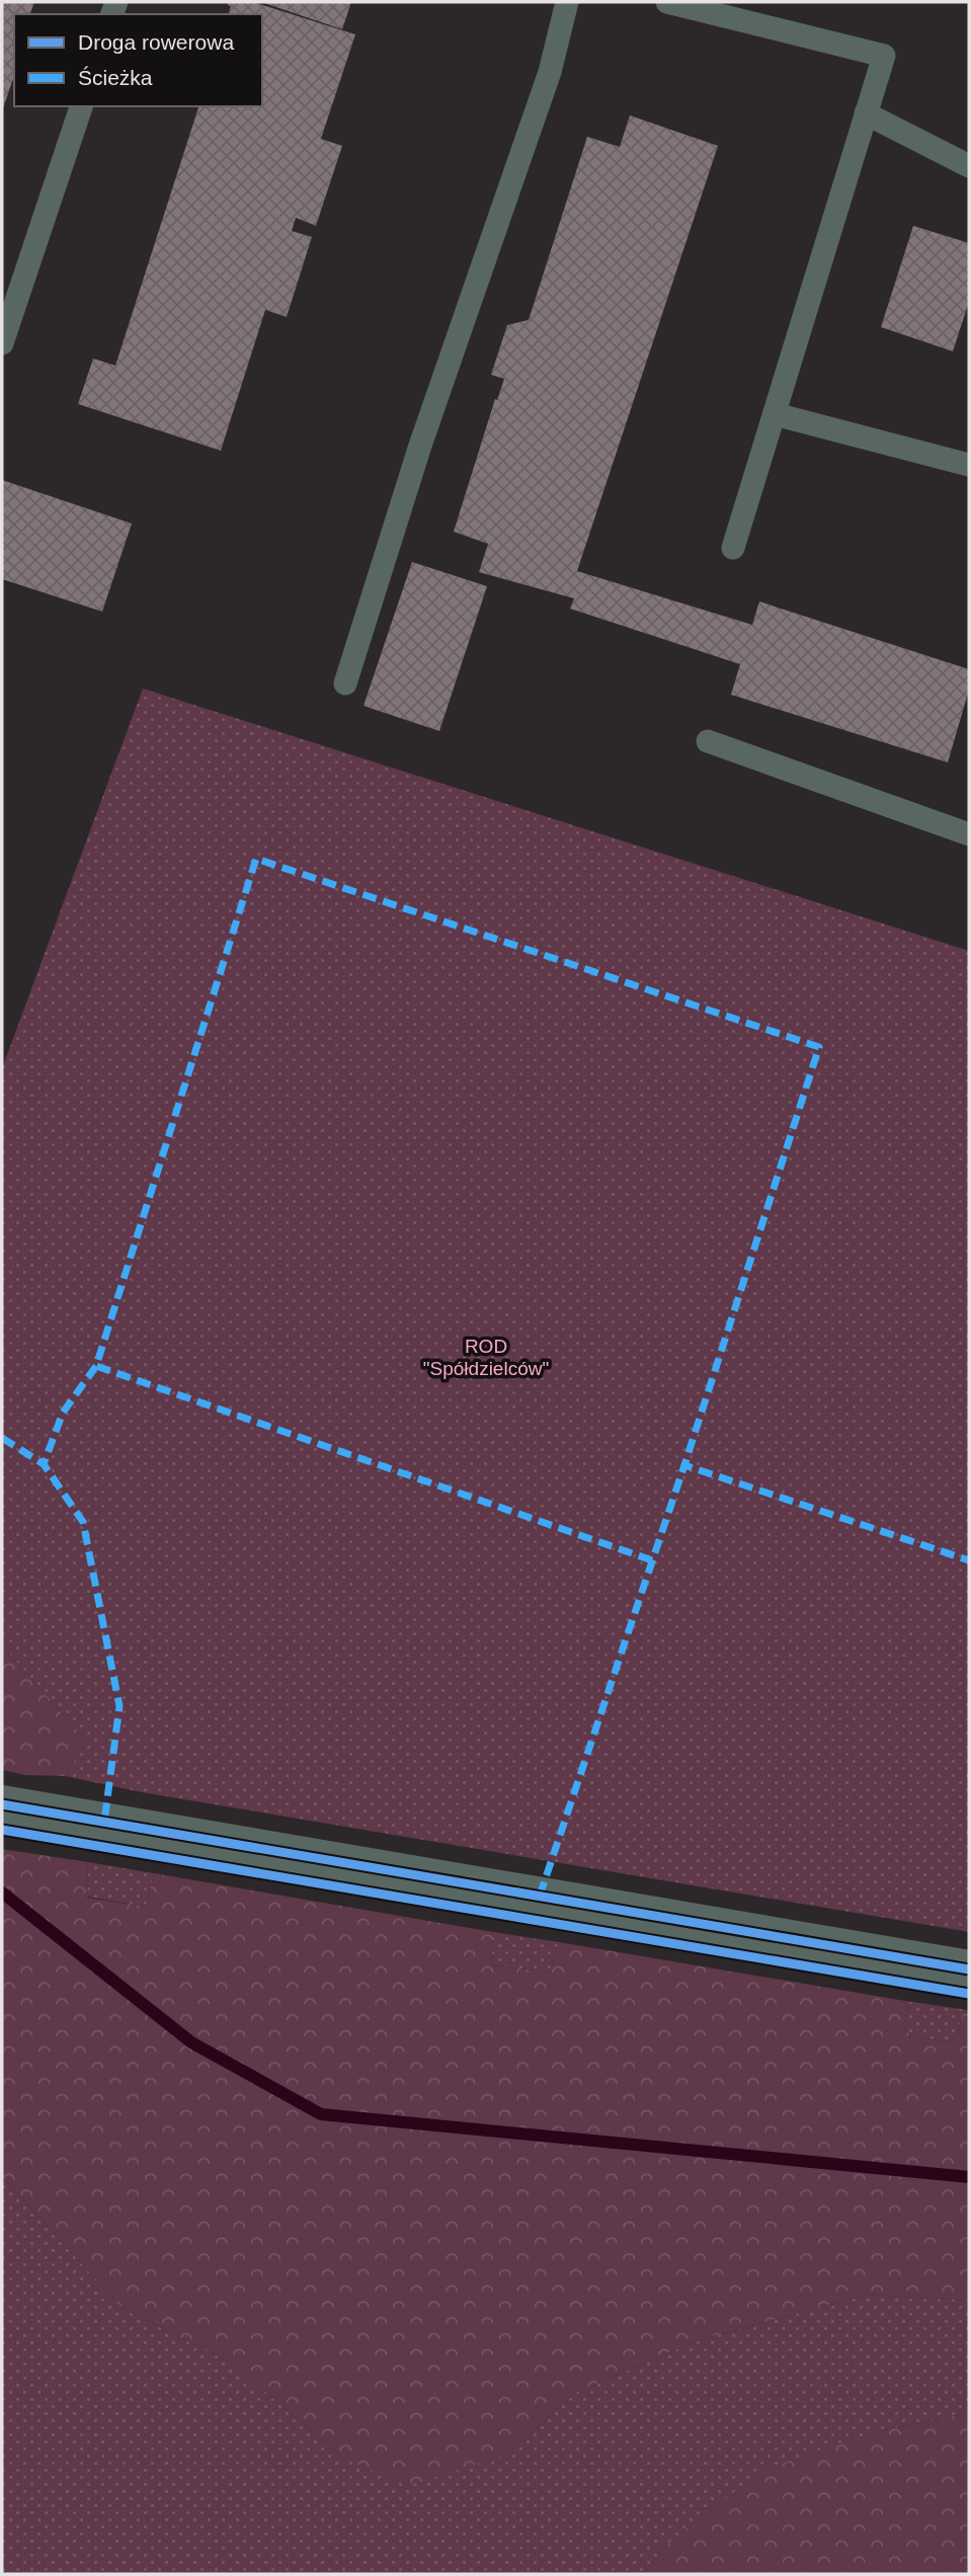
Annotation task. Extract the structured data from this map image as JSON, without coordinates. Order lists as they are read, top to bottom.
{
  "parks": ["ROD \"Spółdzielców\""],
  "legend": ["Droga rowerowa", "Ścieżka"]
}
